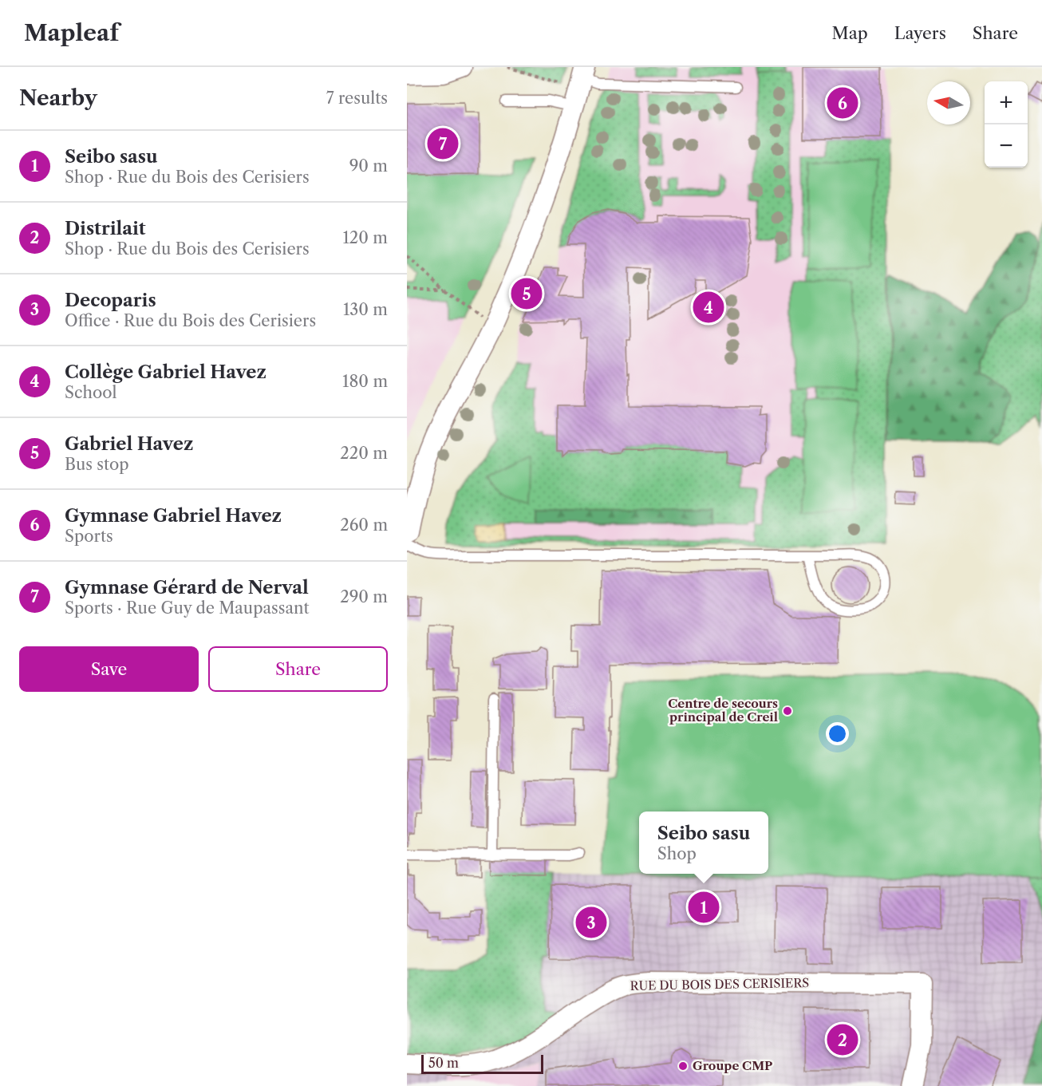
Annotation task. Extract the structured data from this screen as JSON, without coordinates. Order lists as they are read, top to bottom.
{
  "streets": {
    "street": ["RUE DU BOIS DES CERISIERS"]
  },
  "places": ["Centre de secours principal de Creil", "Groupe CMP"],
  "scale_bar": "50 m",
  "north": "left",
  "page": {
    "header": "Mapleaf",
    "nav": ["Map", "Layers", "Share"],
    "heading": ["Nearby", "7 results"],
    "map_buttons": ["+", "−"],
    "pins": [
      "6",
      "7",
      "5",
      "4",
      "1",
      "3",
      "2"
    ],
    "list": [
      {
        "mark": "1",
        "name": "Seibo sasu",
        "note": "Shop · Rue du Bois des Cerisiers",
        "value": "90 m"
      },
      {
        "mark": "2",
        "name": "Distrilait",
        "note": "Shop · Rue du Bois des Cerisiers",
        "value": "120 m"
      },
      {
        "mark": "3",
        "name": "Decoparis",
        "note": "Office · Rue du Bois des Cerisiers",
        "value": "130 m"
      },
      {
        "mark": "4",
        "name": "Collège Gabriel Havez",
        "note": "School",
        "value": "180 m"
      },
      {
        "mark": "5",
        "name": "Gabriel Havez",
        "note": "Bus stop",
        "value": "220 m"
      },
      {
        "mark": "6",
        "name": "Gymnase Gabriel Havez",
        "note": "Sports",
        "value": "260 m"
      },
      {
        "mark": "7",
        "name": "Gymnase Gérard de Nerval",
        "note": "Sports · Rue Guy de Maupassant",
        "value": "290 m"
      }
    ],
    "buttons": ["Save", "Share"],
    "popup": ["Seibo sasu", "Shop"],
    "scale": "50 m"
  }
}
